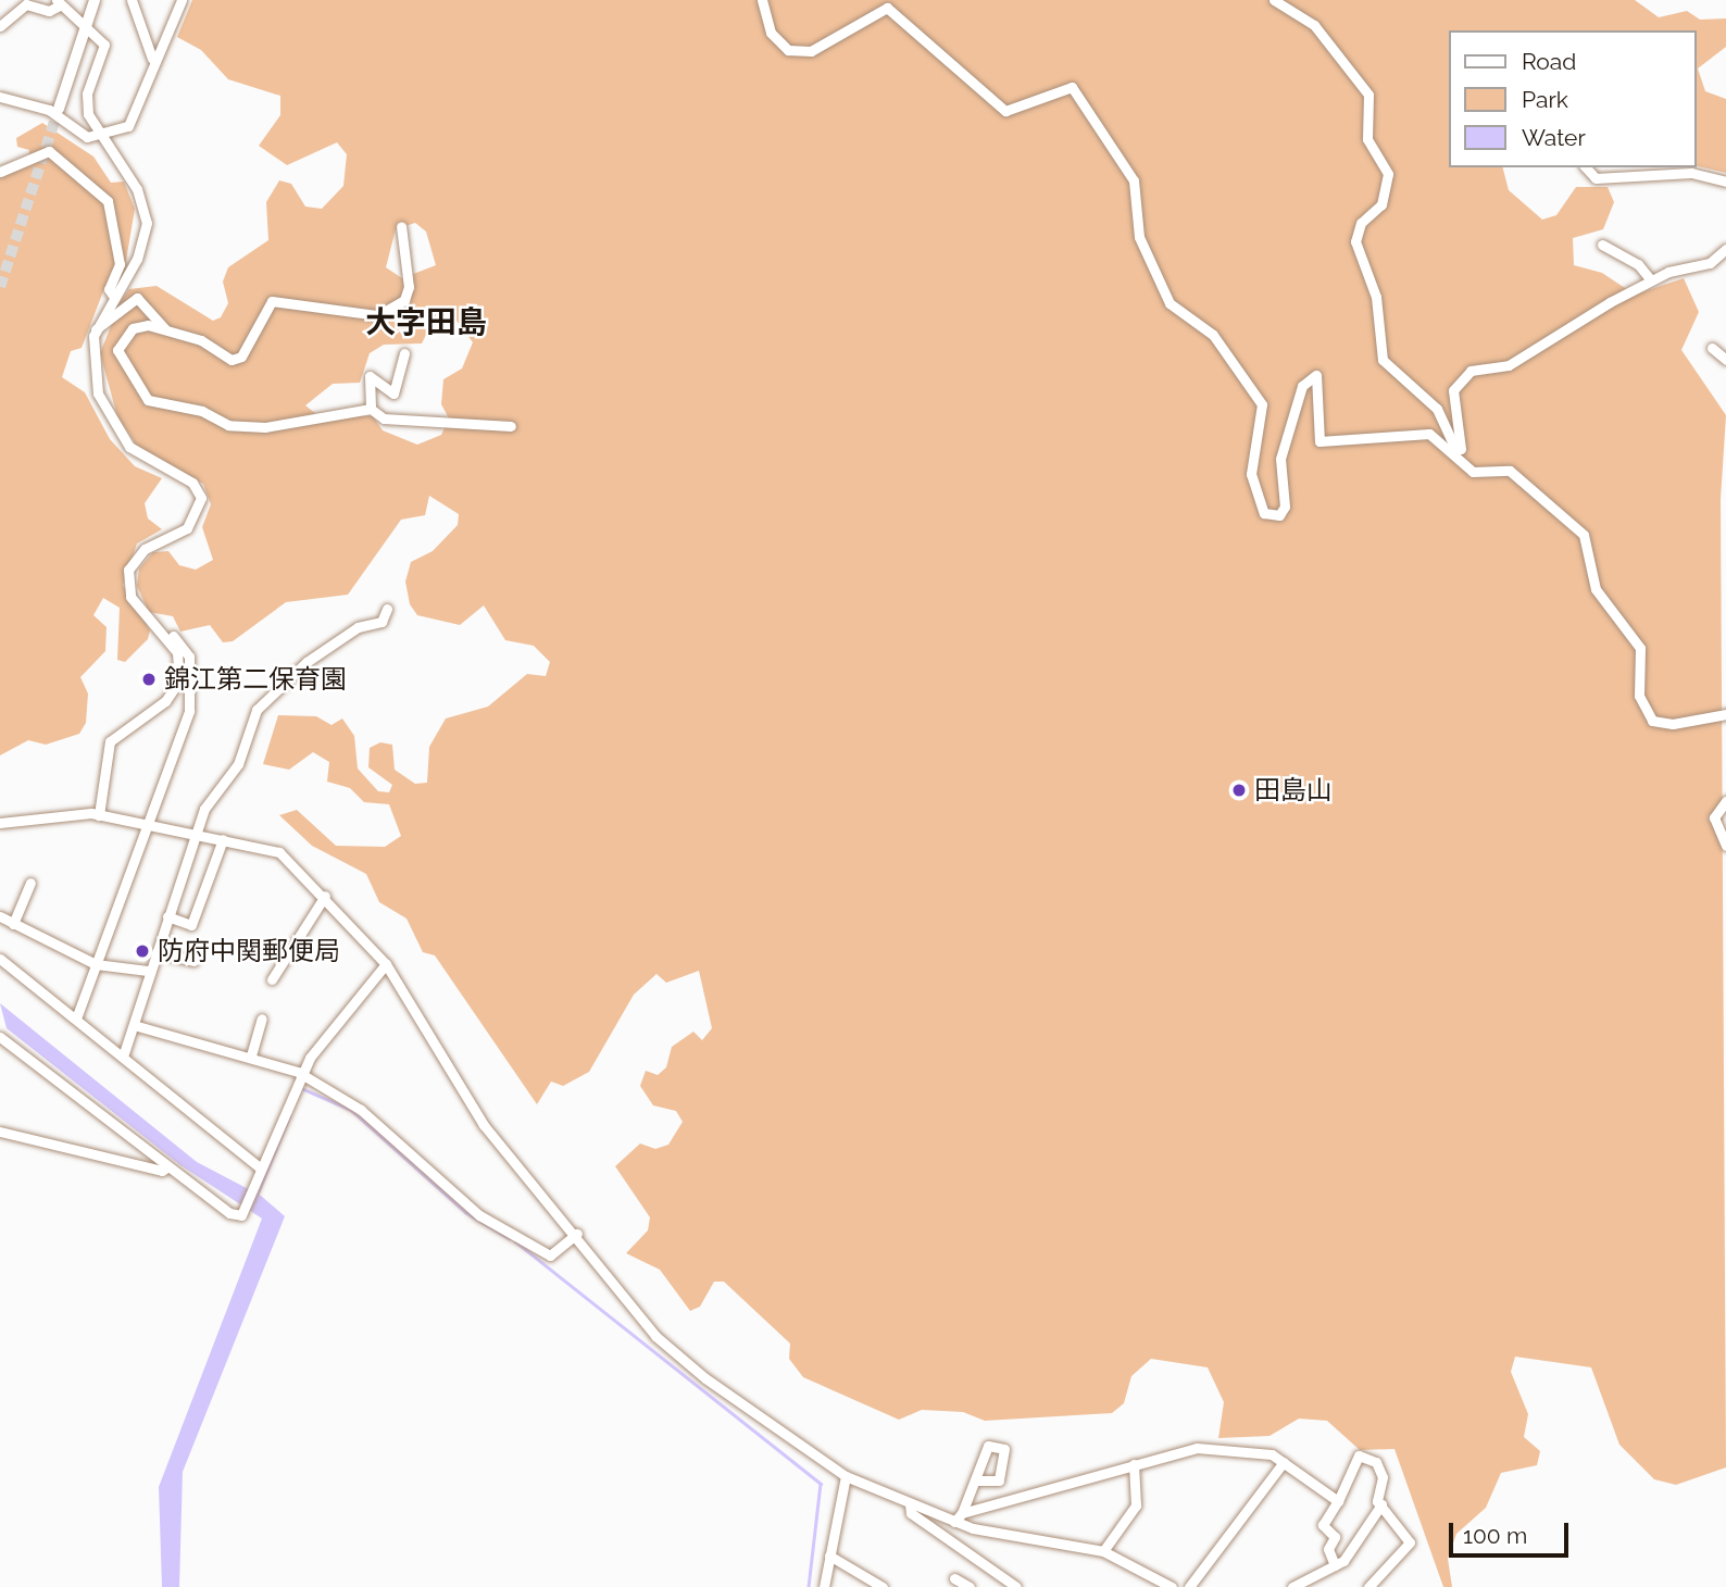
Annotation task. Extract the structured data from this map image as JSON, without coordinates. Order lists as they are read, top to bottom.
{
  "districts": ["大字田島"],
  "places": ["錦江第二保育園", "田島山", "防府中関郵便局"],
  "legend": ["Road", "Park", "Water"],
  "scale_bar": "100 m"
}
